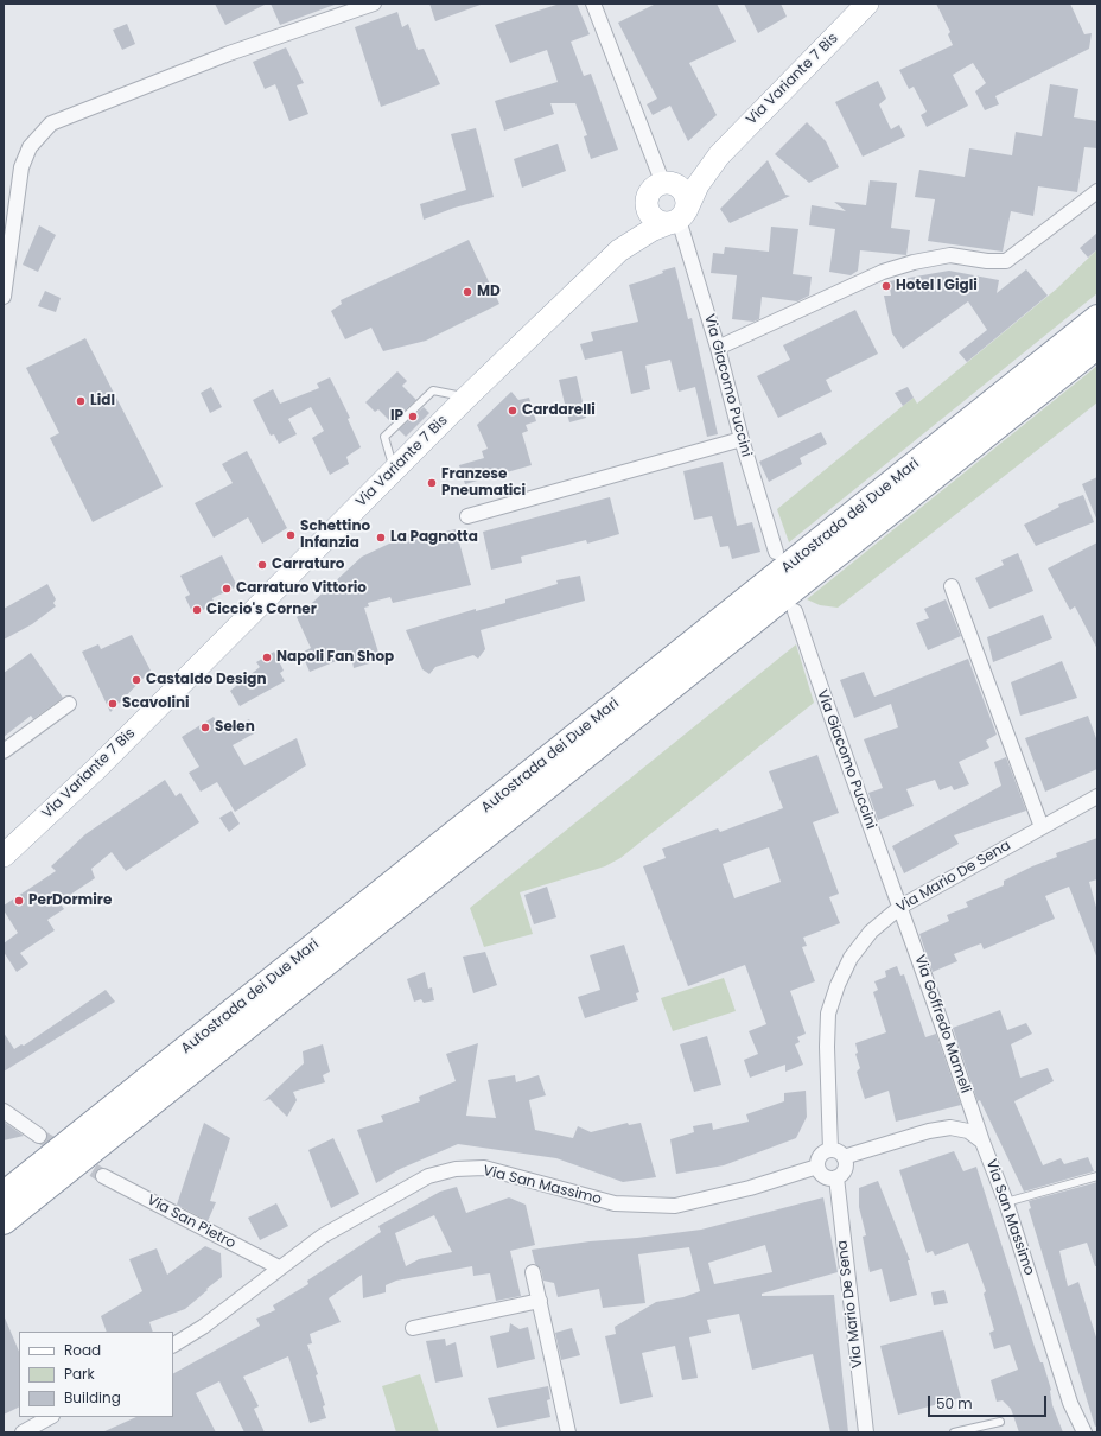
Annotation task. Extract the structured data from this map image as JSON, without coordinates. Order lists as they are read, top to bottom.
{
  "streets": {
    "highway": ["Autostrada dei Due Mari"],
    "main road": ["Via Variante 7 Bis"],
    "street": [
      "Via Giacomo Puccini",
      "Via Mario De Sena",
      "Via Goffredo Mameli",
      "Via San Massimo",
      "Via San Pietro"
    ]
  },
  "crossings": [
    ["Via Variante 7 Bis", "Via Giacomo Puccini"],
    ["Via Giacomo Puccini", "Via Mario De Sena"],
    ["Via Giacomo Puccini", "Via Goffredo Mameli"],
    ["Via Mario De Sena", "Via Goffredo Mameli"],
    ["Via Mario De Sena", "Via San Massimo"],
    ["Via Goffredo Mameli", "Via San Massimo"],
    ["Via San Massimo", "Via San Pietro"]
  ],
  "places": [
    "Hotel I Gigli",
    "MD",
    "Lidl",
    "Cardarelli",
    "IP",
    "Franzese Pneumatici",
    "Schettino Infanzia",
    "La Pagnotta",
    "Carraturo",
    "Carraturo Vittorio",
    "Ciccio's Corner",
    "Napoli Fan Shop",
    "Castaldo Design",
    "Scavolini",
    "Selen",
    "PerDormire"
  ],
  "legend": ["Road", "Park", "Building"],
  "scale_bar": "50 m"
}
